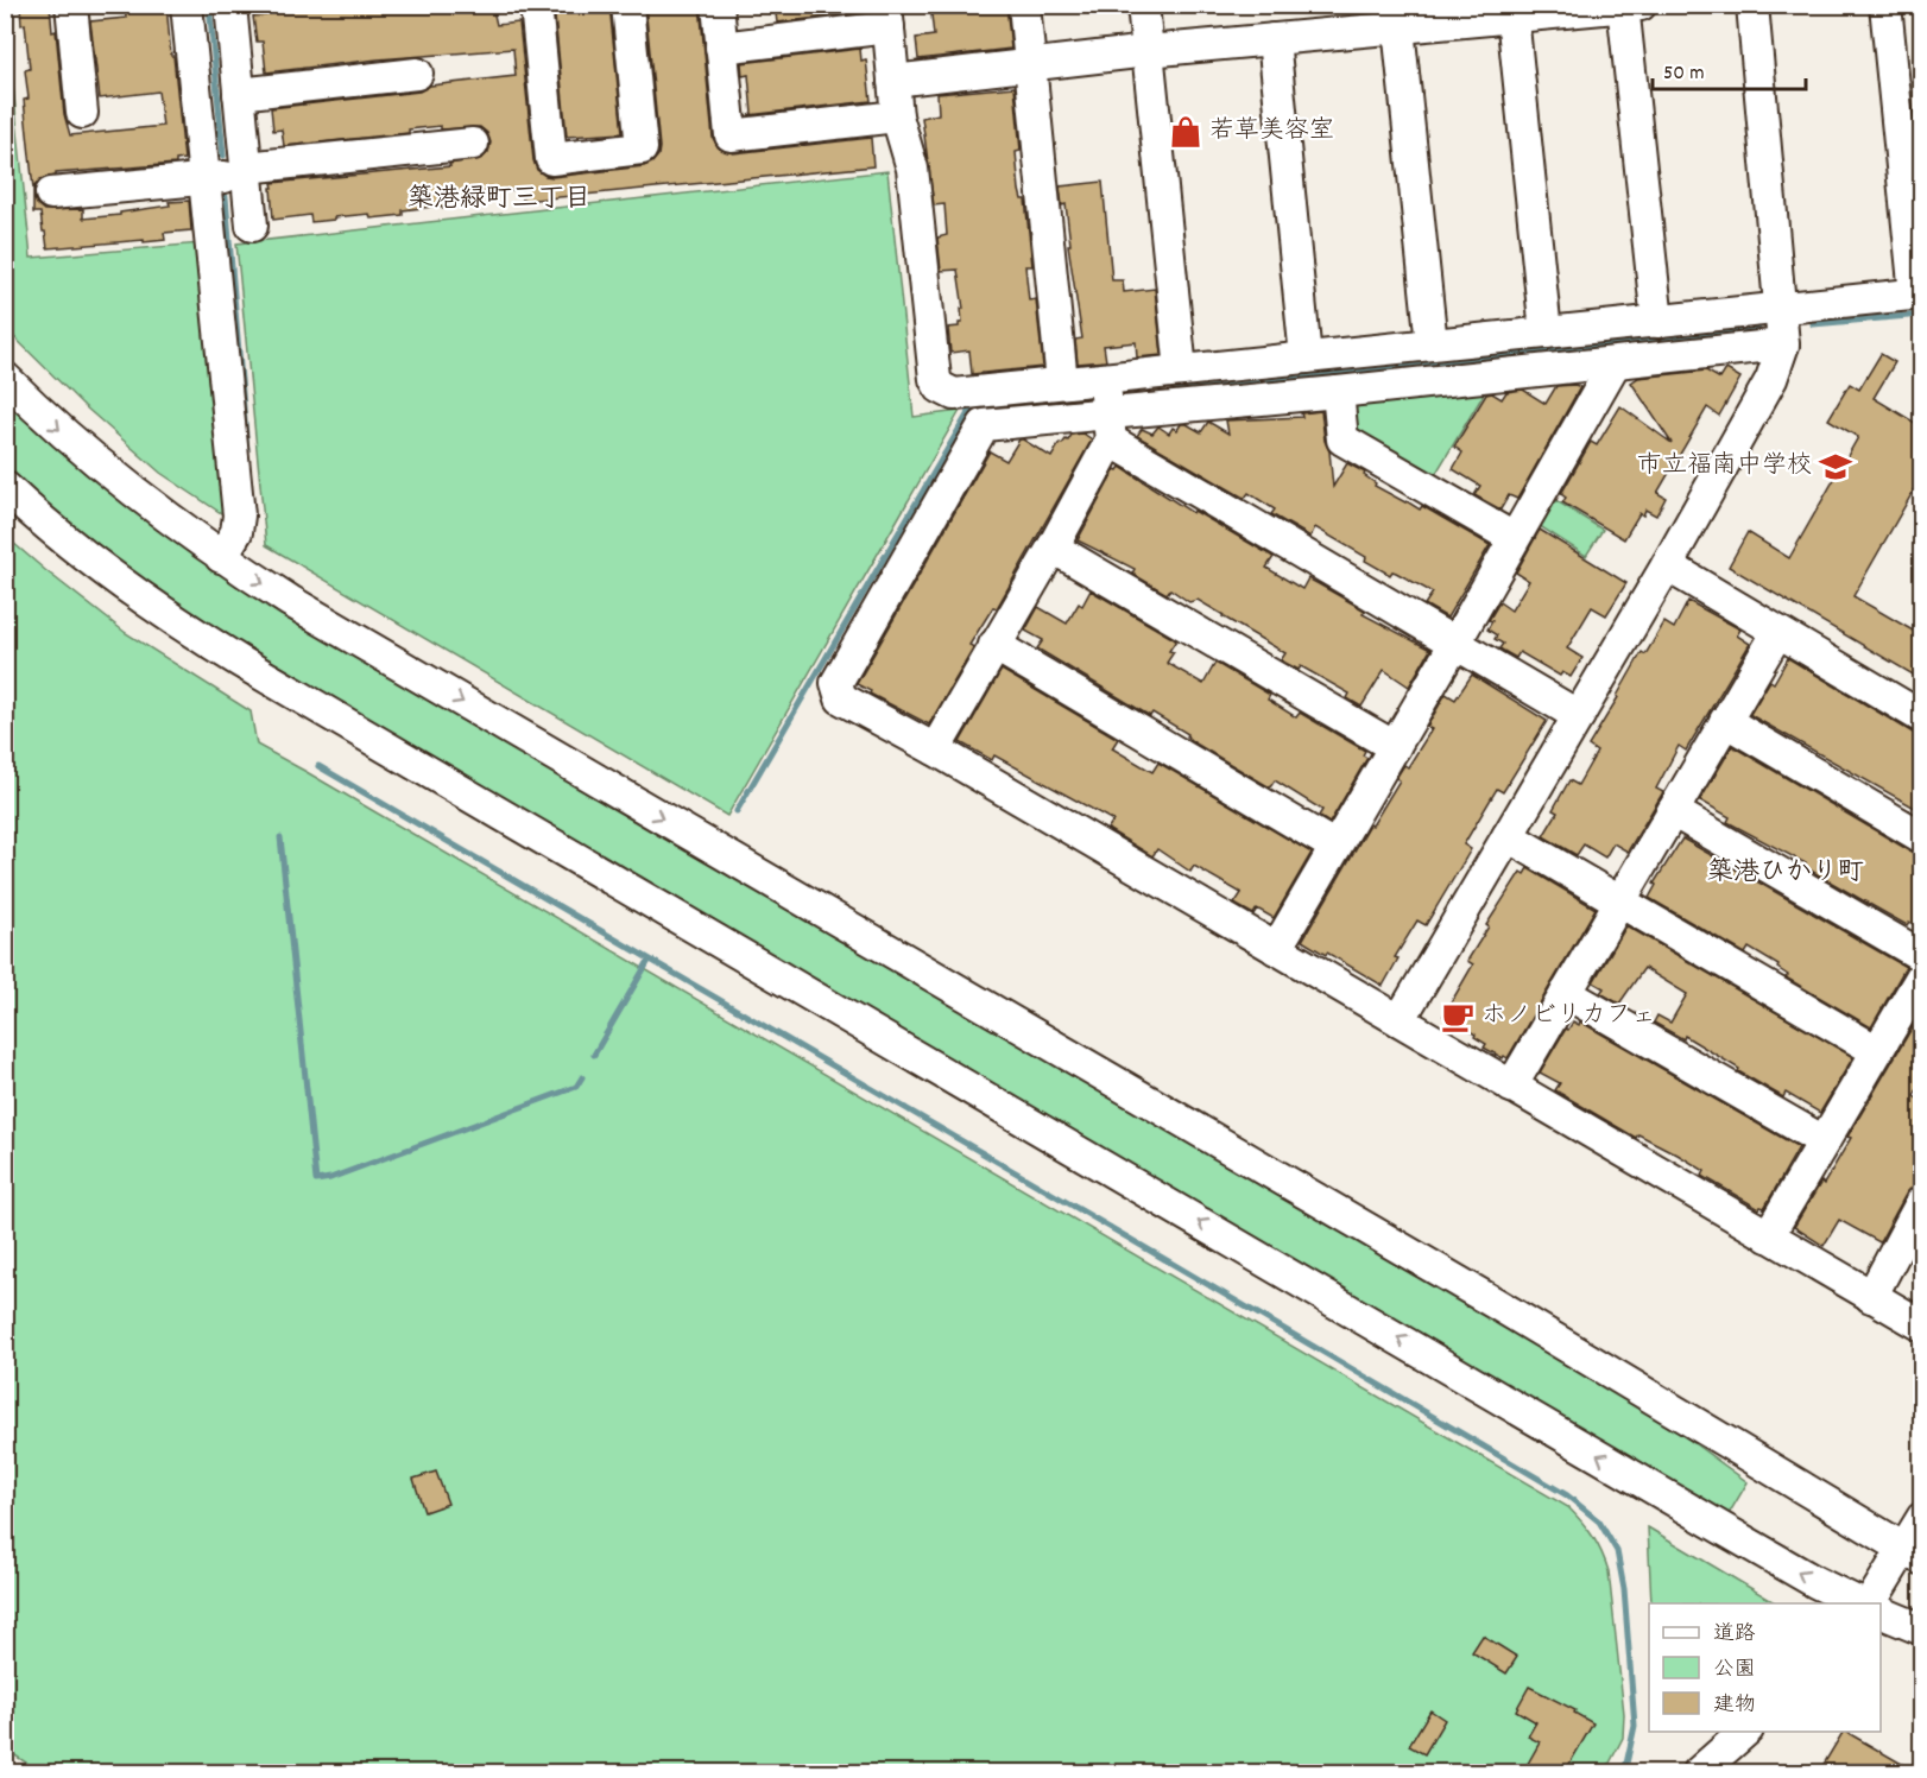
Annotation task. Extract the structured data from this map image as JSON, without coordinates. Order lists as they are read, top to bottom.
{
  "districts": ["築港緑町三丁目", "築港ひかり町"],
  "places": {
    "shop": ["若草美容室"],
    "school or university": ["市立福南中学校"],
    "cafe": ["ホノビリカフェ"]
  },
  "legend": ["道路", "公園", "建物"],
  "scale_bar": "50 m"
}
